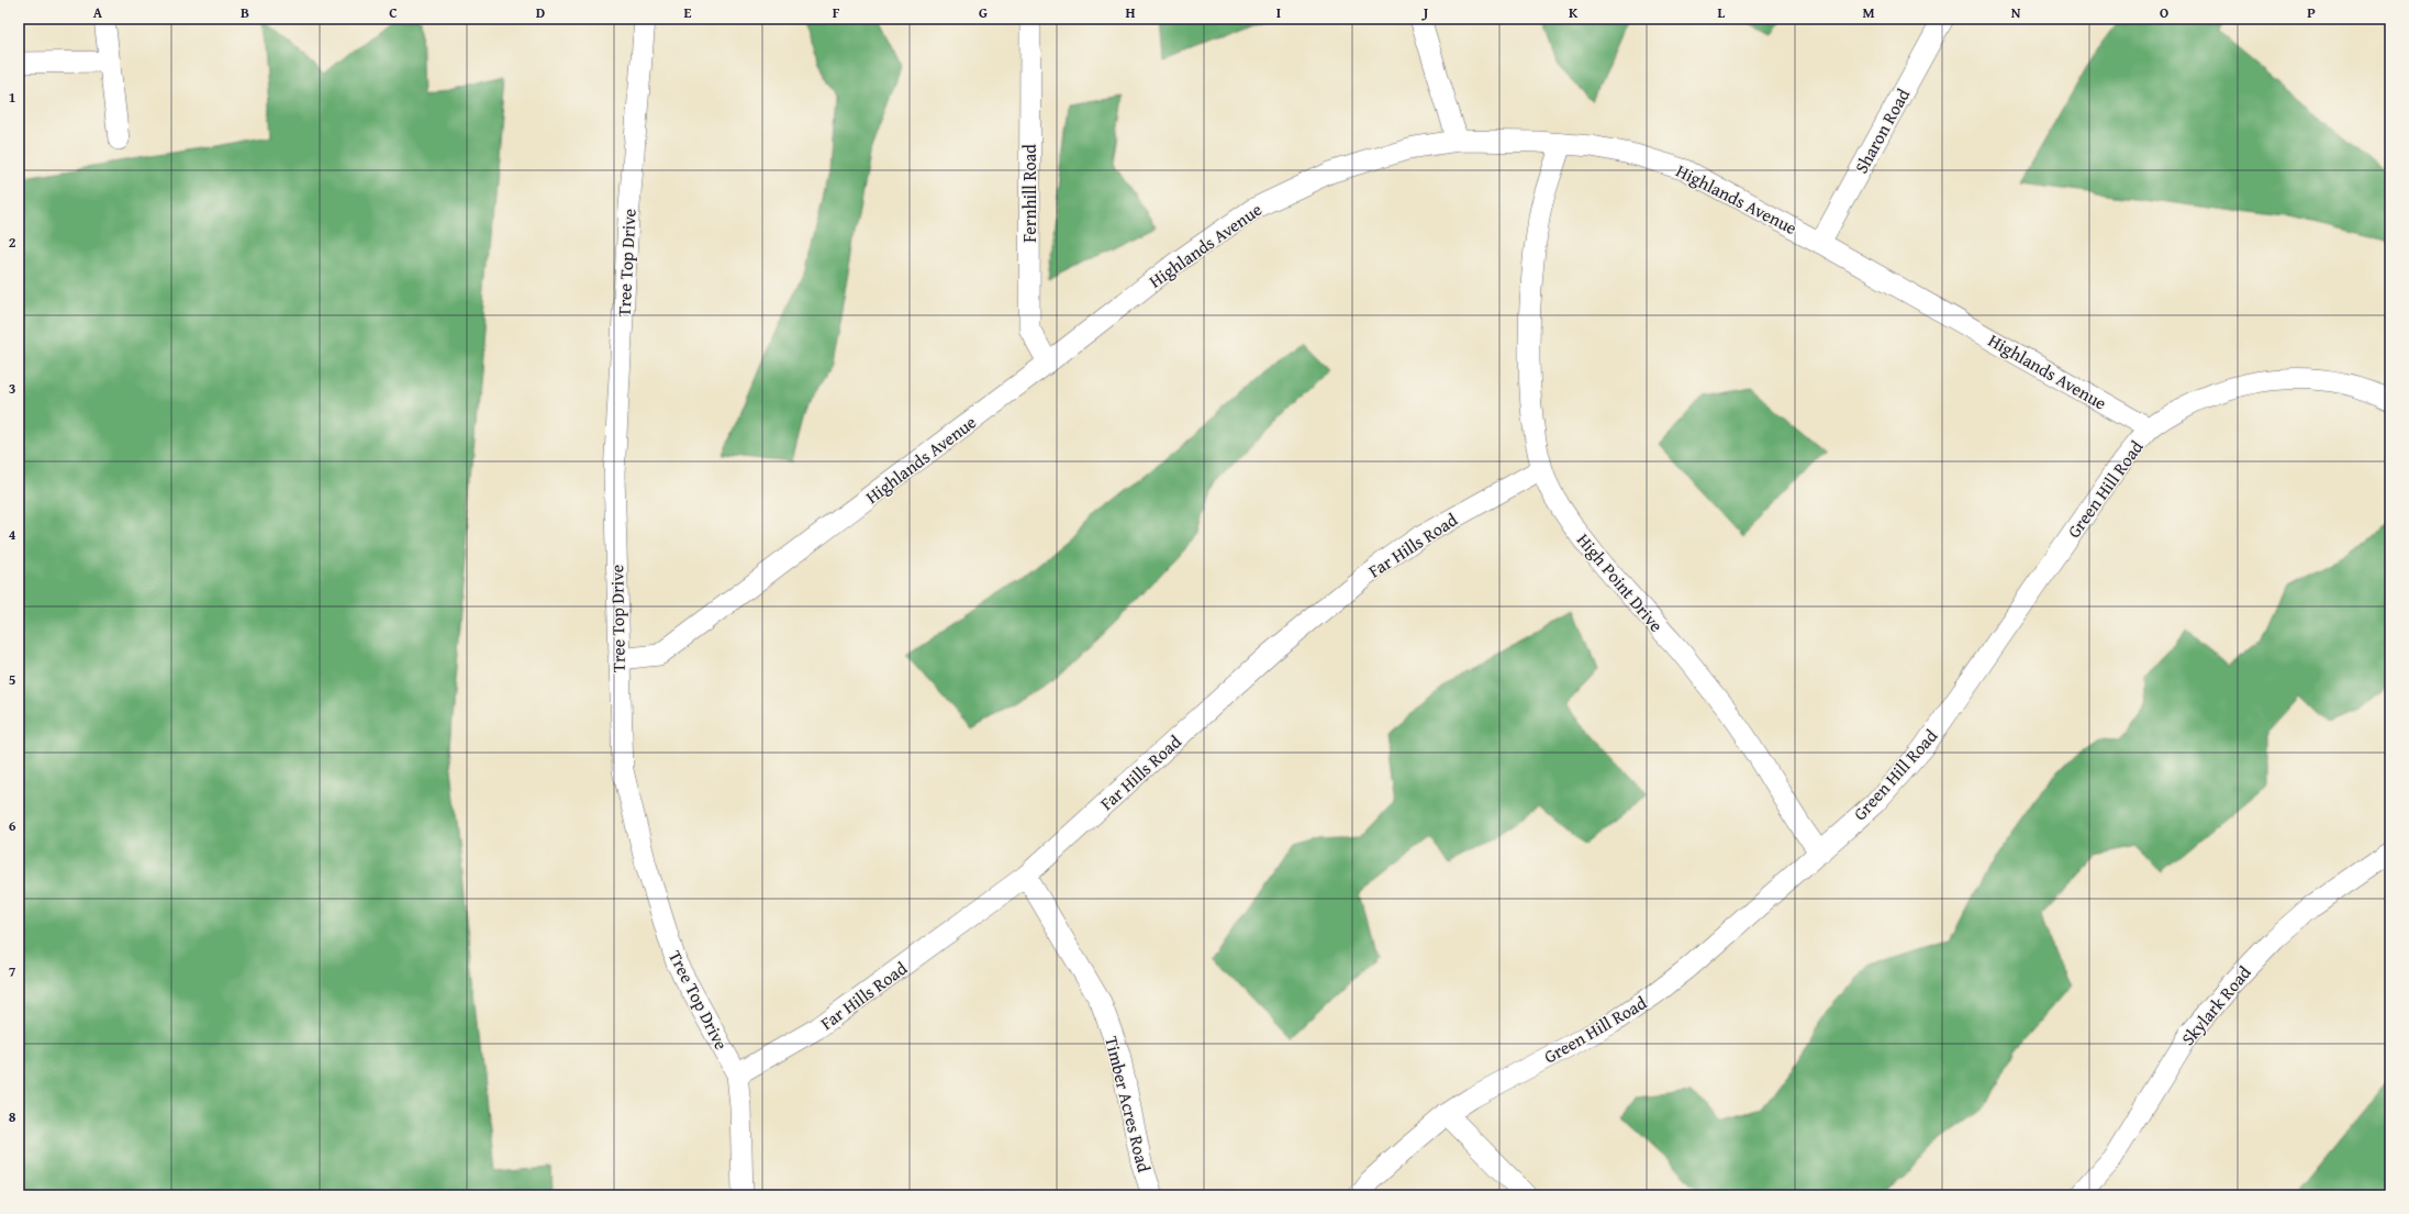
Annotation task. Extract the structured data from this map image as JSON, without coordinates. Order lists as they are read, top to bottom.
{
  "streets": {
    "street": [
      "Sharon Road",
      "Fernhill Road",
      "Highlands Avenue",
      "Tree Top Drive",
      "Green Hill Road",
      "Far Hills Road",
      "High Point Drive",
      "Skylark Road",
      "Timber Acres Road"
    ]
  },
  "crossings": [
    ["Sharon Road", "Highlands Avenue"],
    ["Fernhill Road", "Highlands Avenue"],
    ["Highlands Avenue", "Tree Top Drive"],
    ["Highlands Avenue", "Green Hill Road"],
    ["Highlands Avenue", "High Point Drive"],
    ["Tree Top Drive", "Far Hills Road"],
    ["Green Hill Road", "High Point Drive"],
    ["Far Hills Road", "High Point Drive"],
    ["Far Hills Road", "Timber Acres Road"]
  ],
  "grid": {
    "columns": [
      "A",
      "B",
      "C",
      "D",
      "E",
      "F",
      "G",
      "H",
      "I",
      "J",
      "K",
      "L",
      "M",
      "N",
      "O",
      "P"
    ],
    "rows": [
      "1",
      "2",
      "3",
      "4",
      "5",
      "6",
      "7",
      "8"
    ]
  }
}
